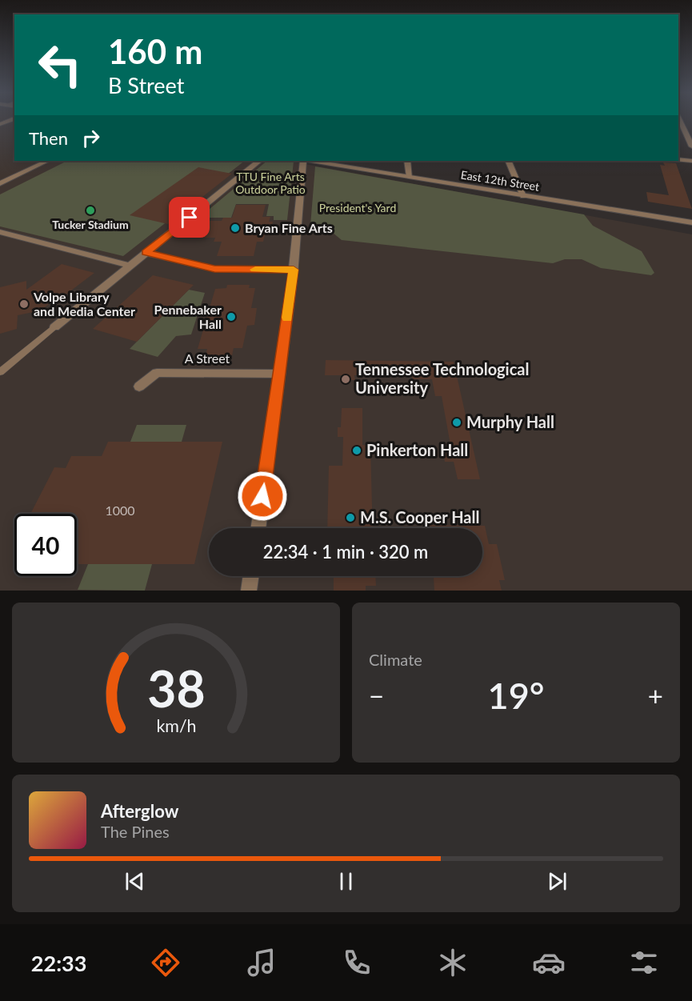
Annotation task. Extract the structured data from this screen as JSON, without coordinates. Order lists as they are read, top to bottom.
{
  "streets": {
    "street": ["East 12th Street", "A Street"]
  },
  "parks": ["TTU Fine Arts Outdoor Patio", "President's Yard"],
  "places": [
    "Tucker Stadium",
    "Bryan Fine Arts",
    "Volpe Library and Media Center",
    "Pennebaker Hall",
    "Tennessee Technological University",
    "Murphy Hall",
    "Pinkerton Hall",
    "M.S. Cooper Hall"
  ],
  "house_numbers": ["1000"],
  "page": {
    "turn": ["160 m", "B Street"],
    "then": "Then",
    "limit": "40",
    "trip": "22:34 · 1 min · 320 m",
    "tile": "Climate",
    "heat": ["−", "19°", "+"],
    "song": ["Afterglow", "The Pines"],
    "tabs": "22:33",
    "gauge": ["38", "km/h"]
  }
}
